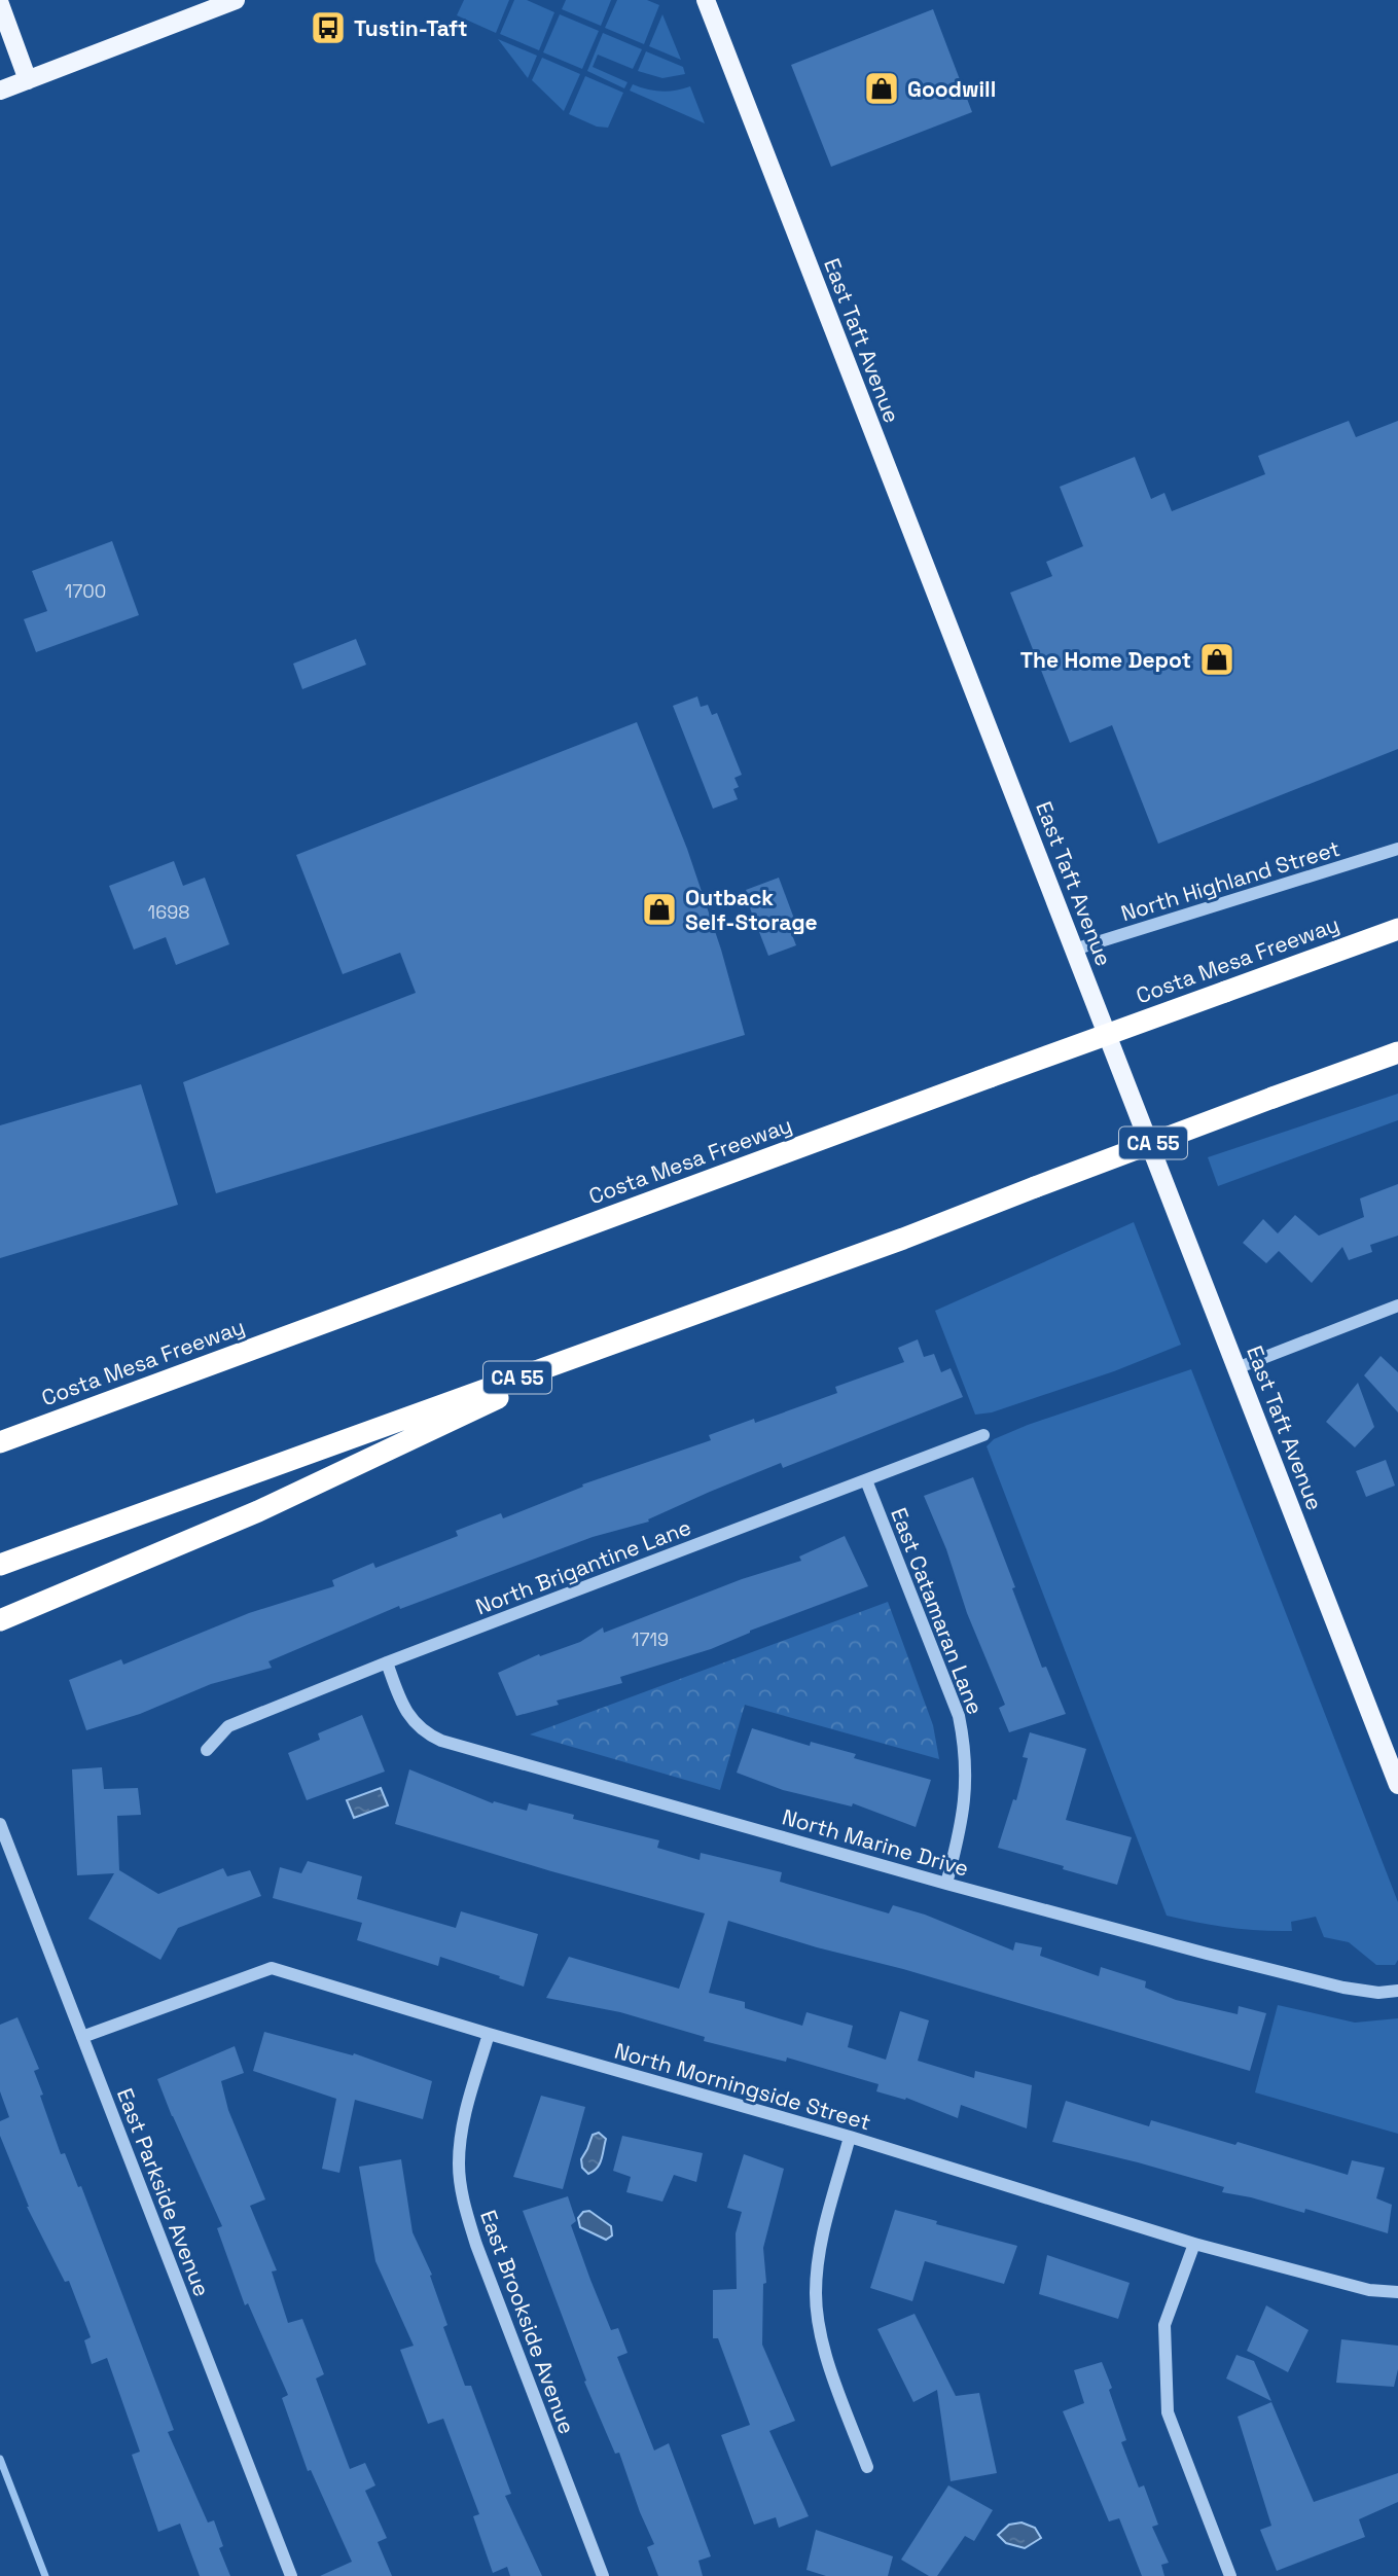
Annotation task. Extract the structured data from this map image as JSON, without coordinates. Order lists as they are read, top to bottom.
{
  "streets": {
    "highway": ["Costa Mesa Freeway", "CA 55"],
    "main road": ["East Taft Avenue"],
    "street": [
      "North Highland Street",
      "North Brigantine Lane",
      "East Catamaran Lane",
      "North Marine Drive",
      "North Morningside Street",
      "East Parkside Avenue",
      "East Brookside Avenue"
    ]
  },
  "crossings": [
    ["East Taft Avenue", "North Highland Street"],
    ["North Brigantine Lane", "East Catamaran Lane"],
    ["North Brigantine Lane", "North Marine Drive"],
    ["East Catamaran Lane", "North Marine Drive"],
    ["North Morningside Street", "East Parkside Avenue"],
    ["North Morningside Street", "East Brookside Avenue"]
  ],
  "places": {
    "bus stop": ["Tustin-Taft"],
    "shop": ["Goodwill", "The Home Depot", "Outback Self-Storage"]
  },
  "house_numbers": ["1700", "1698", "1719"]
}
